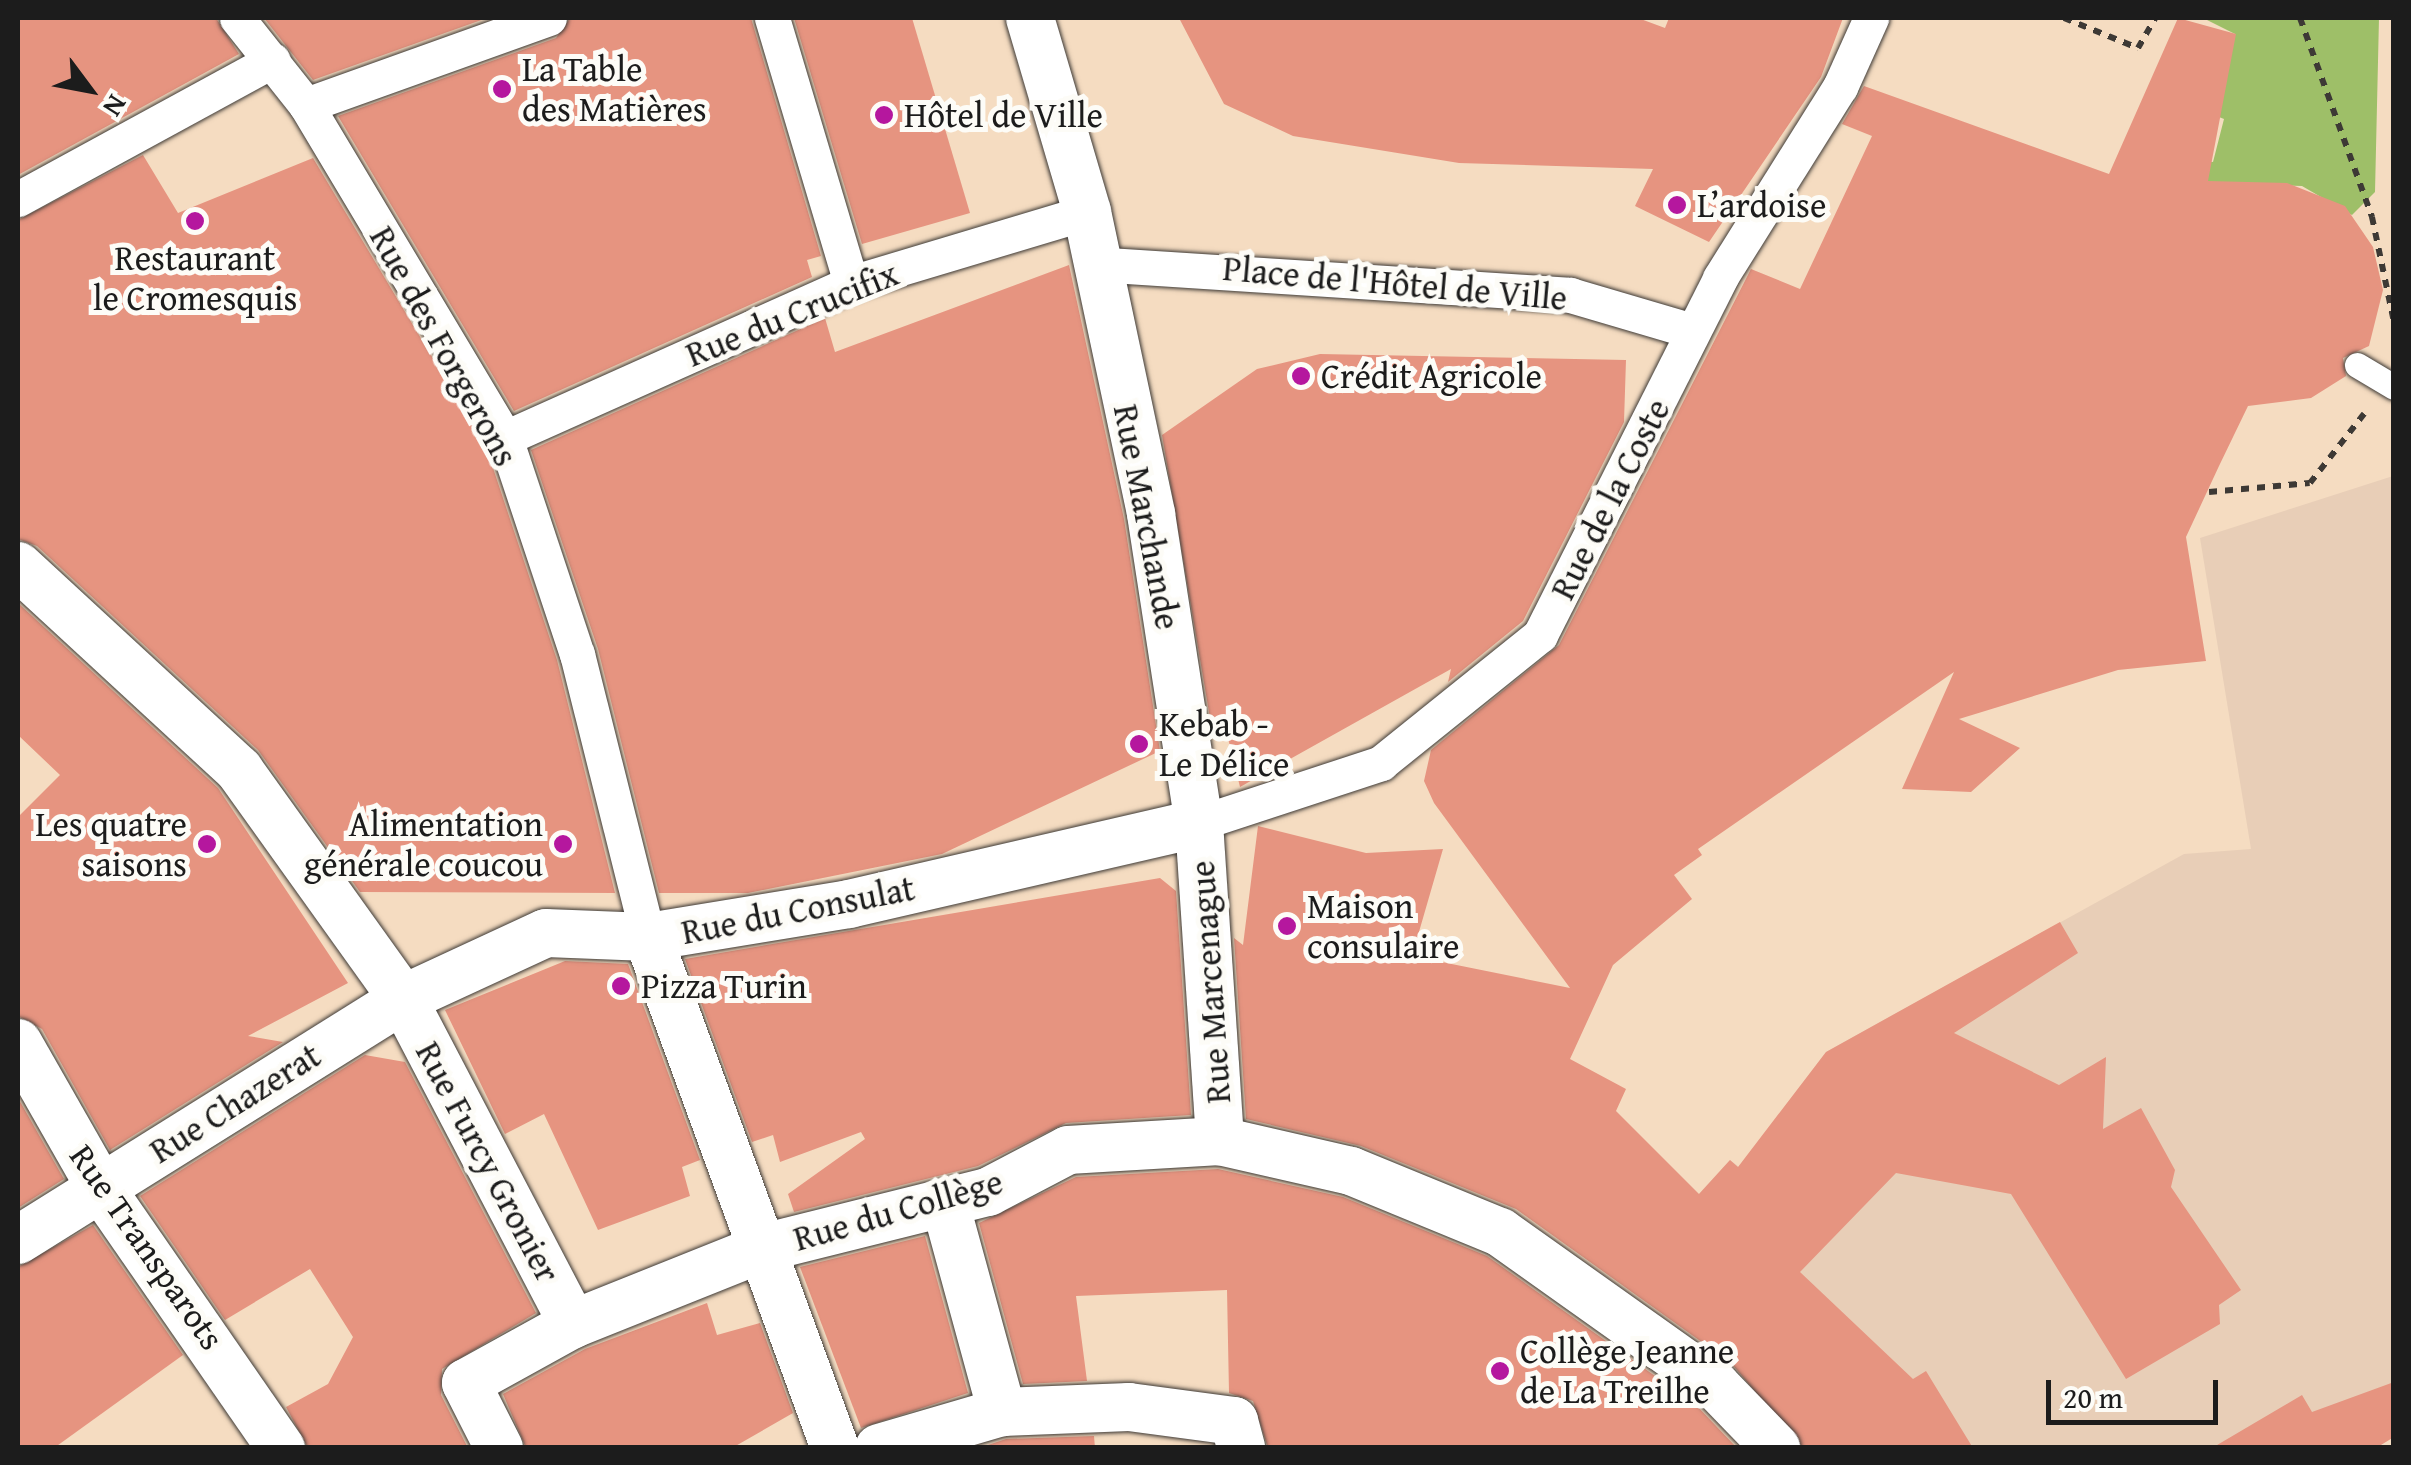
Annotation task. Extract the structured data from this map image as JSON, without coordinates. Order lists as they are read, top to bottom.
{
  "streets": {
    "street": [
      "Place de l'Hôtel de Ville",
      "Rue du Crucifix",
      "Rue des Forgerons",
      "Rue de la Coste",
      "Rue Marchande",
      "Rue du Consulat",
      "Rue Marcenague",
      "Rue Chazerat",
      "Rue Furcy Gronier",
      "Rue du Collège",
      "Rue Transparots"
    ]
  },
  "crossings": [
    ["Place de l'Hôtel de Ville", "Rue de la Coste"],
    ["Place de l'Hôtel de Ville", "Rue Marchande"],
    ["Rue du Crucifix", "Rue des Forgerons"],
    ["Rue du Crucifix", "Rue Marchande"],
    ["Rue des Forgerons", "Rue du Consulat"],
    ["Rue de la Coste", "Rue Marchande"],
    ["Rue de la Coste", "Rue du Consulat"],
    ["Rue de la Coste", "Rue Marcenague"],
    ["Rue Marchande", "Rue du Consulat"],
    ["Rue Marchande", "Rue Marcenague"],
    ["Rue du Consulat", "Rue Marcenague"],
    ["Rue du Consulat", "Rue Chazerat"],
    ["Rue du Consulat", "Rue Furcy Gronier"],
    ["Rue Marcenague", "Rue du Collège"],
    ["Rue Chazerat", "Rue Furcy Gronier"],
    ["Rue Chazerat", "Rue Transparots"],
    ["Rue Furcy Gronier", "Rue du Collège"]
  ],
  "places": [
    "La Table des Matières",
    "Hôtel de Ville",
    "L’ardoise",
    "Restaurant le Cromesquis",
    "Crédit Agricole",
    "Kebab - Le Délice",
    "Les quatre saisons",
    "Alimentation générale coucou",
    "Maison consulaire",
    "Pizza Turin",
    "Collège Jeanne de La Treilhe"
  ],
  "scale_bar": "20 m",
  "north": "bottom right"
}
